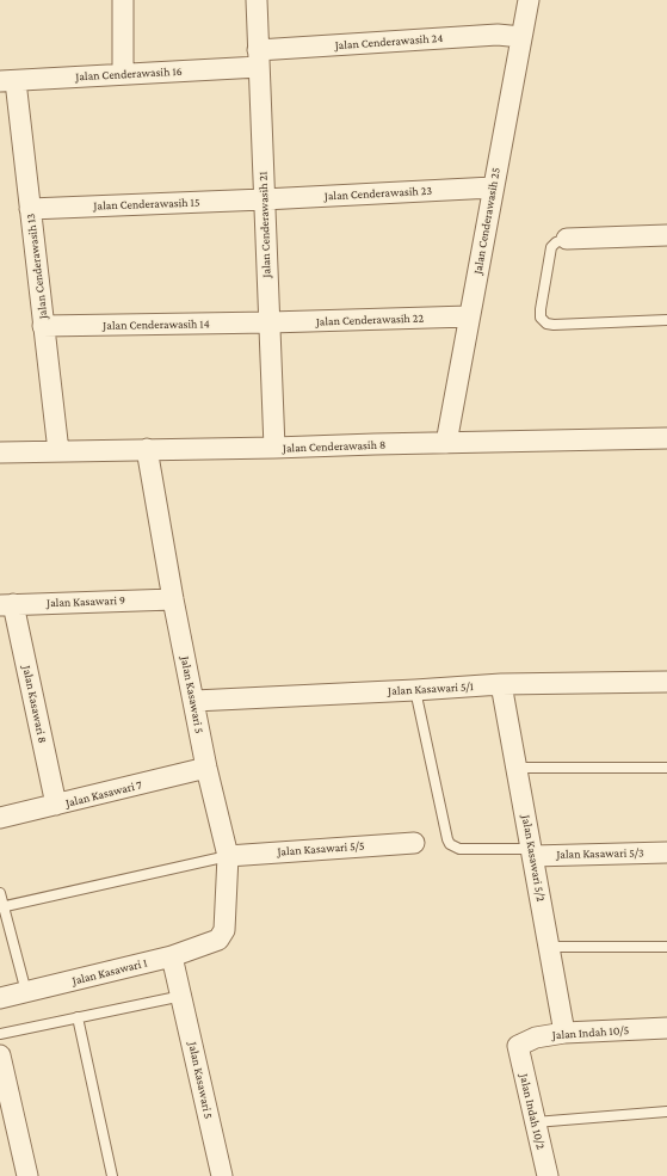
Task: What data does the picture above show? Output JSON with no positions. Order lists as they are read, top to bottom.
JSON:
{
  "streets": {
    "street": [
      "Jalan Cenderawasih 24",
      "Jalan Cenderawasih 16",
      "Jalan Cenderawasih 23",
      "Jalan Cenderawasih 15",
      "Jalan Cenderawasih 25",
      "Jalan Cenderawasih 21",
      "Jalan Cenderawasih 13",
      "Jalan Cenderawasih 22",
      "Jalan Cenderawasih 14",
      "Jalan Cenderawasih 8",
      "Jalan Kasawari 9",
      "Jalan Kasawari 5/1",
      "Jalan Kasawari 5",
      "Jalan Kasawari 8",
      "Jalan Kasawari 7",
      "Jalan Kasawari 5/5",
      "Jalan Kasawari 5/3",
      "Jalan Kasawari 5/2",
      "Jalan Kasawari 1",
      "Jalan Indah 10/5",
      "Jalan Indah 10/2"
    ]
  },
  "crossings": [
    ["Jalan Cenderawasih 24", "Jalan Cenderawasih 16"],
    ["Jalan Cenderawasih 24", "Jalan Cenderawasih 25"],
    ["Jalan Cenderawasih 24", "Jalan Cenderawasih 21"],
    ["Jalan Cenderawasih 16", "Jalan Cenderawasih 21"],
    ["Jalan Cenderawasih 16", "Jalan Cenderawasih 13"],
    ["Jalan Cenderawasih 23", "Jalan Cenderawasih 15"],
    ["Jalan Cenderawasih 23", "Jalan Cenderawasih 25"],
    ["Jalan Cenderawasih 23", "Jalan Cenderawasih 21"],
    ["Jalan Cenderawasih 15", "Jalan Cenderawasih 21"],
    ["Jalan Cenderawasih 15", "Jalan Cenderawasih 13"],
    ["Jalan Cenderawasih 25", "Jalan Cenderawasih 22"],
    ["Jalan Cenderawasih 25", "Jalan Cenderawasih 8"],
    ["Jalan Cenderawasih 21", "Jalan Cenderawasih 22"],
    ["Jalan Cenderawasih 21", "Jalan Cenderawasih 14"],
    ["Jalan Cenderawasih 21", "Jalan Cenderawasih 8"],
    ["Jalan Cenderawasih 13", "Jalan Cenderawasih 14"],
    ["Jalan Cenderawasih 13", "Jalan Cenderawasih 8"],
    ["Jalan Cenderawasih 22", "Jalan Cenderawasih 14"],
    ["Jalan Cenderawasih 8", "Jalan Kasawari 5"],
    ["Jalan Kasawari 9", "Jalan Kasawari 5"],
    ["Jalan Kasawari 9", "Jalan Kasawari 8"],
    ["Jalan Kasawari 5/1", "Jalan Kasawari 5"],
    ["Jalan Kasawari 5/1", "Jalan Kasawari 5/2"],
    ["Jalan Kasawari 5", "Jalan Kasawari 7"],
    ["Jalan Kasawari 5", "Jalan Kasawari 5/5"],
    ["Jalan Kasawari 5", "Jalan Kasawari 1"],
    ["Jalan Kasawari 8", "Jalan Kasawari 7"],
    ["Jalan Kasawari 5/3", "Jalan Kasawari 5/2"],
    ["Jalan Kasawari 5/2", "Jalan Indah 10/5"],
    ["Jalan Indah 10/5", "Jalan Indah 10/2"]
  ]
}
